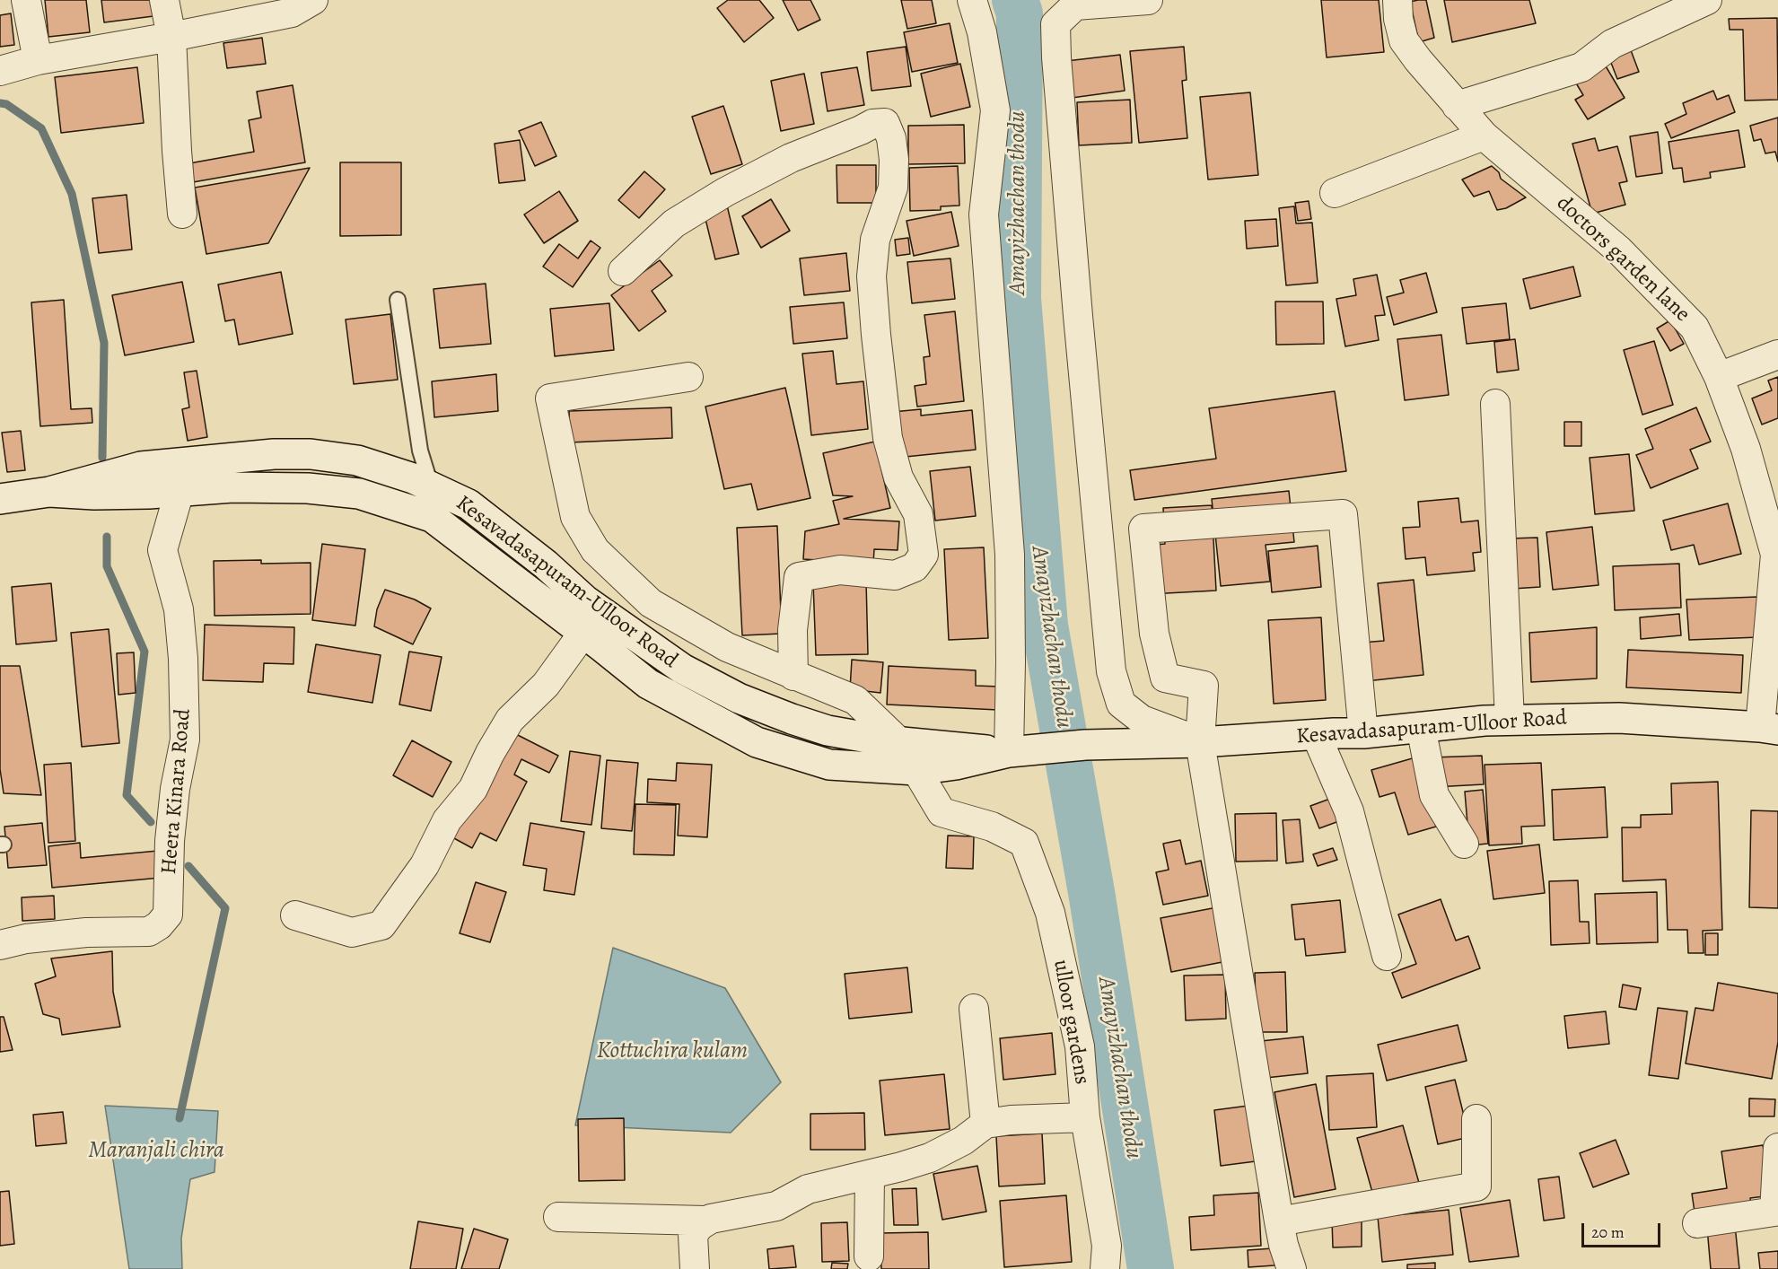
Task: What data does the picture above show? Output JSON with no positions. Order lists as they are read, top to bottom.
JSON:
{
  "streets": {
    "main road": ["Kesavadasapuram-Ulloor Road"],
    "street": ["doctors garden lane", "Heera Kinara Road", "ulloor gardens"]
  },
  "crossings": [
    ["doctors garden lane", "Kesavadasapuram-Ulloor Road"],
    ["Kesavadasapuram-Ulloor Road", "Heera Kinara Road"],
    ["Kesavadasapuram-Ulloor Road", "ulloor gardens"]
  ],
  "water": ["Amayizhachan thodu", "Kottuchira kulam", "Maranjali chira"],
  "scale_bar": "20 m"
}
